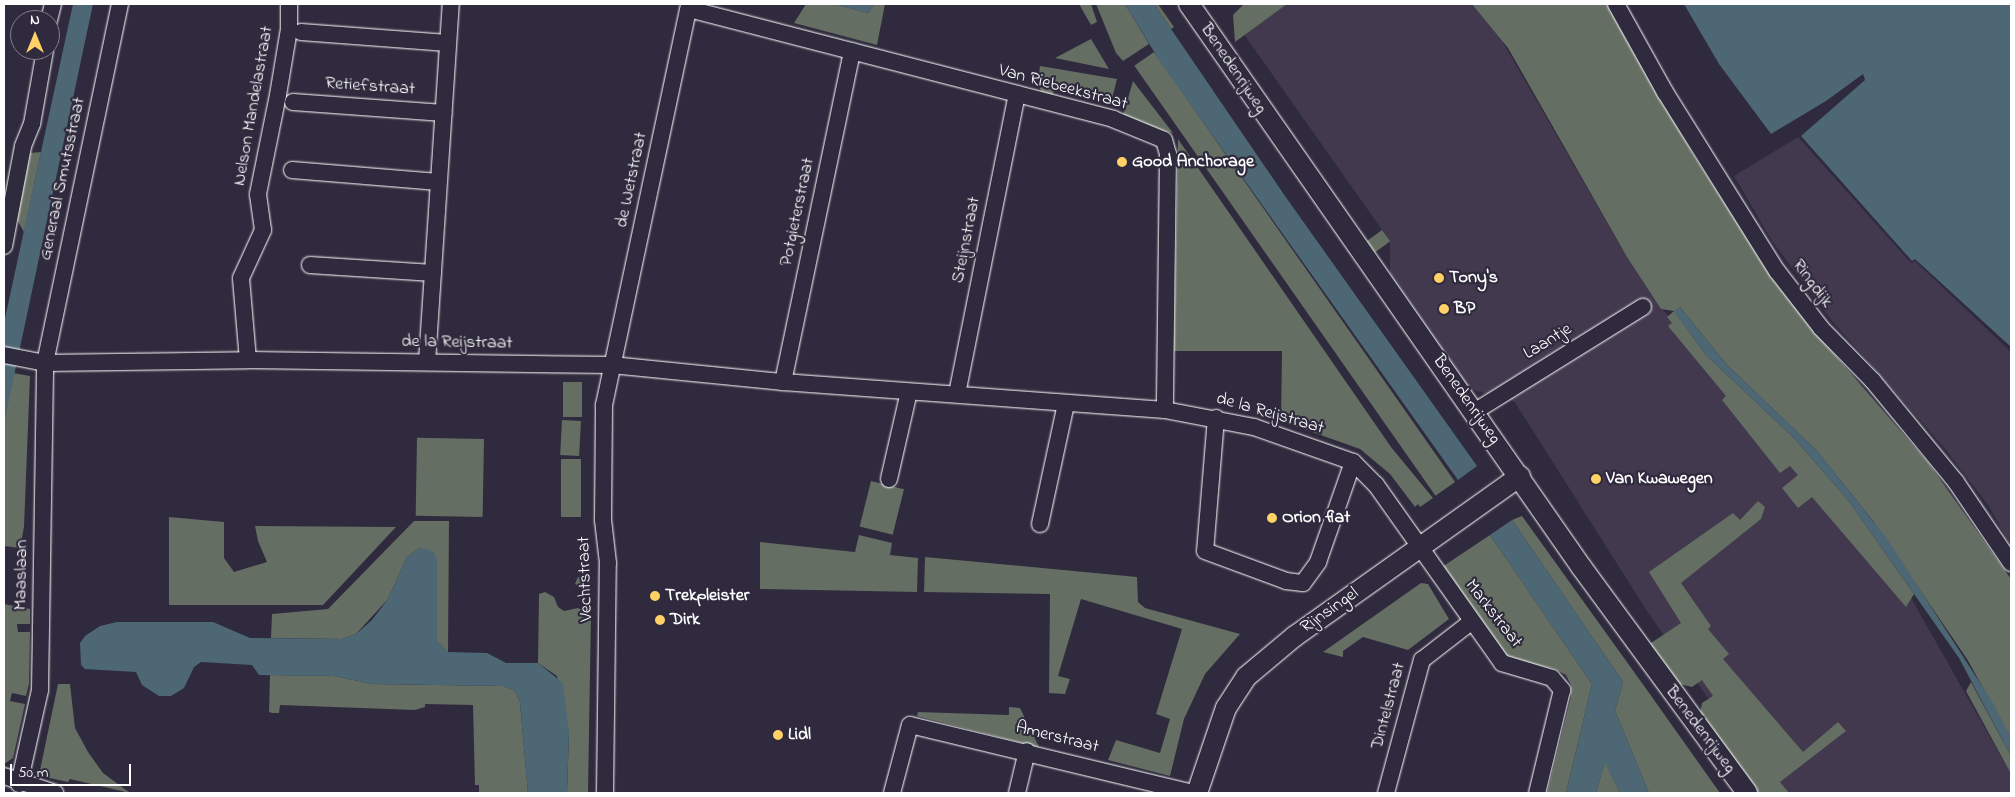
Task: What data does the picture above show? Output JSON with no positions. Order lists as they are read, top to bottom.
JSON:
{
  "streets": {
    "street": [
      "Benedenrijweg",
      "Retiefstraat",
      "Van Riebeekstraat",
      "Nelson Mandelastraat",
      "Generaal Smutsstraat",
      "de Wetstraat",
      "Potgieterstraat",
      "Steijnstraat",
      "Ringdijk",
      "Laantje",
      "de la Reijstraat",
      "Maaslaan",
      "Vechtstraat",
      "Rijnsingel",
      "Markstraat",
      "Dintelstraat",
      "Amerstraat"
    ]
  },
  "crossings": [
    ["Benedenrijweg", "Laantje"],
    ["Benedenrijweg", "Rijnsingel"],
    ["Van Riebeekstraat", "de Wetstraat"],
    ["Van Riebeekstraat", "Potgieterstraat"],
    ["Van Riebeekstraat", "Steijnstraat"],
    ["Van Riebeekstraat", "de la Reijstraat"],
    ["Nelson Mandelastraat", "de la Reijstraat"],
    ["Generaal Smutsstraat", "de la Reijstraat"],
    ["Generaal Smutsstraat", "Maaslaan"],
    ["de Wetstraat", "de la Reijstraat"],
    ["de Wetstraat", "Vechtstraat"],
    ["Potgieterstraat", "de la Reijstraat"],
    ["Steijnstraat", "de la Reijstraat"],
    ["de la Reijstraat", "Maaslaan"],
    ["de la Reijstraat", "Vechtstraat"],
    ["de la Reijstraat", "Rijnsingel"],
    ["de la Reijstraat", "Markstraat"],
    ["Rijnsingel", "Markstraat"],
    ["Markstraat", "Dintelstraat"]
  ],
  "places": [
    "Good Anchorage",
    "Tony's",
    "BP",
    "Van Kwawegen",
    "Orion flat",
    "Trekpleister",
    "Dirk",
    "Lidl"
  ],
  "scale_bar": "50 m",
  "north": "top"
}
